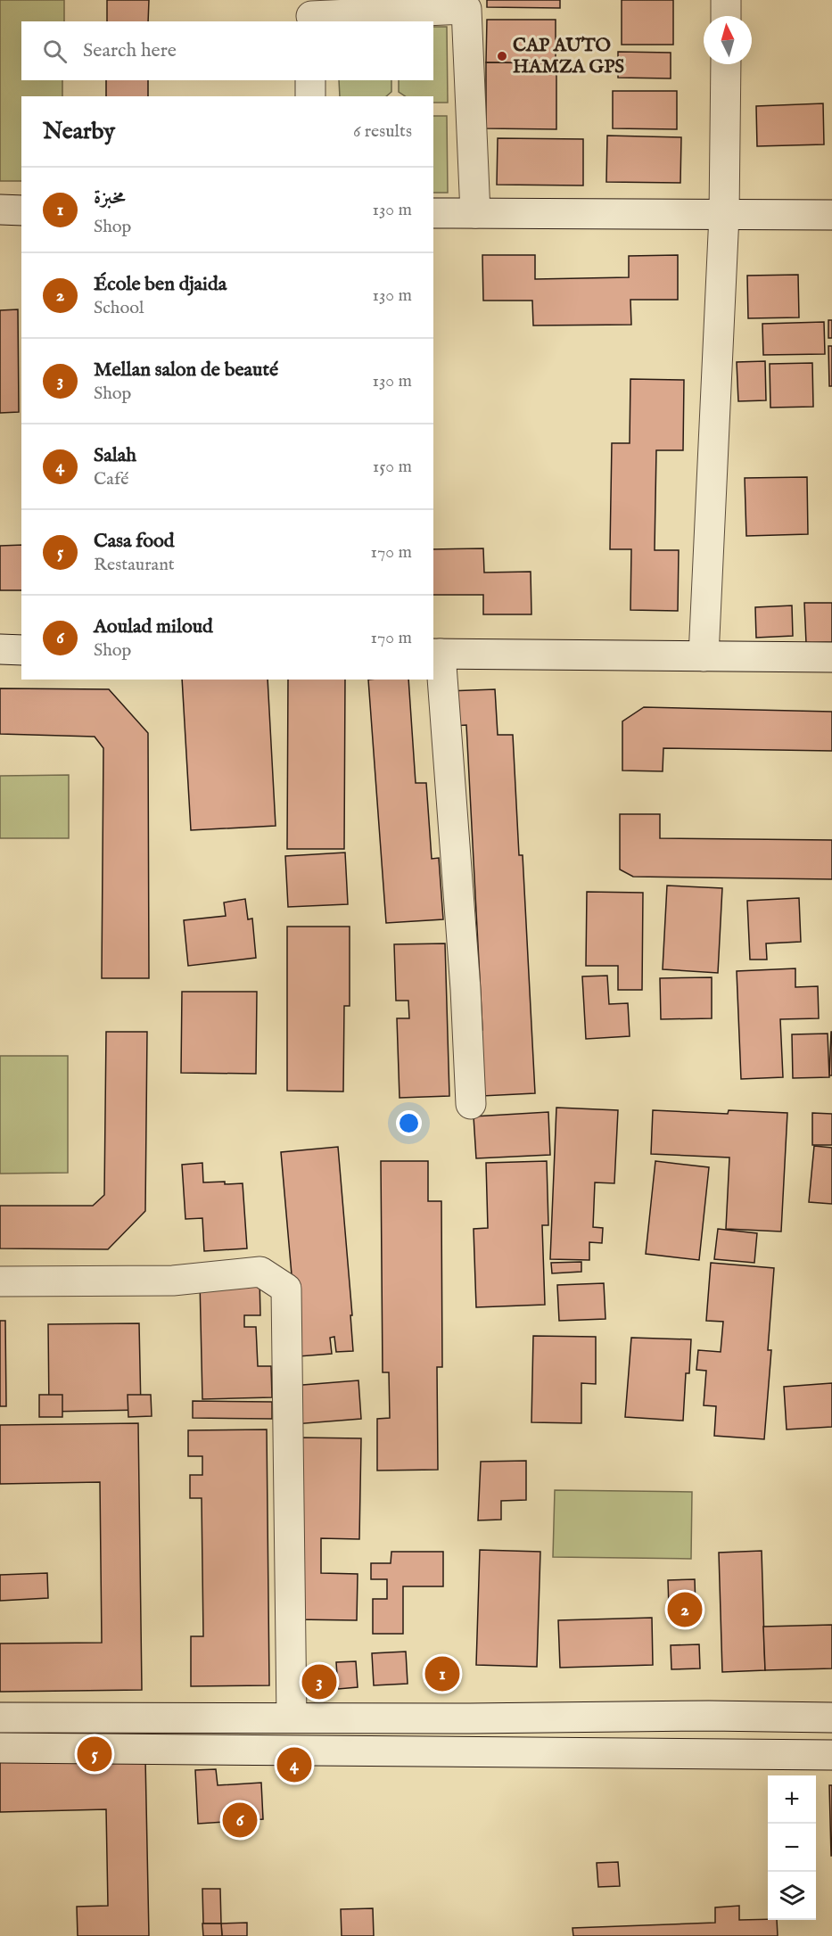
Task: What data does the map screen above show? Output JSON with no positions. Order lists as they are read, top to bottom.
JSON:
{
  "places": ["CAP AUTO HAMZA GPS"],
  "north": "top",
  "page": {
    "search": "Search here",
    "heading": ["Nearby", "6 results"],
    "list": [
      {
        "mark": "1",
        "name": "مخبزة",
        "note": "Shop",
        "value": "130 m"
      },
      {
        "mark": "2",
        "name": "École ben djaida",
        "note": "School",
        "value": "130 m"
      },
      {
        "mark": "3",
        "name": "Mellan salon de beauté",
        "note": "Shop",
        "value": "130 m"
      },
      {
        "mark": "4",
        "name": "Salah",
        "note": "Café",
        "value": "150 m"
      },
      {
        "mark": "5",
        "name": "Casa food",
        "note": "Restaurant",
        "value": "170 m"
      },
      {
        "mark": "6",
        "name": "Aoulad miloud",
        "note": "Shop",
        "value": "170 m"
      }
    ],
    "pins": [
      "2",
      "1",
      "3",
      "5",
      "4",
      "6"
    ],
    "map_buttons": ["+", "−"]
  }
}
